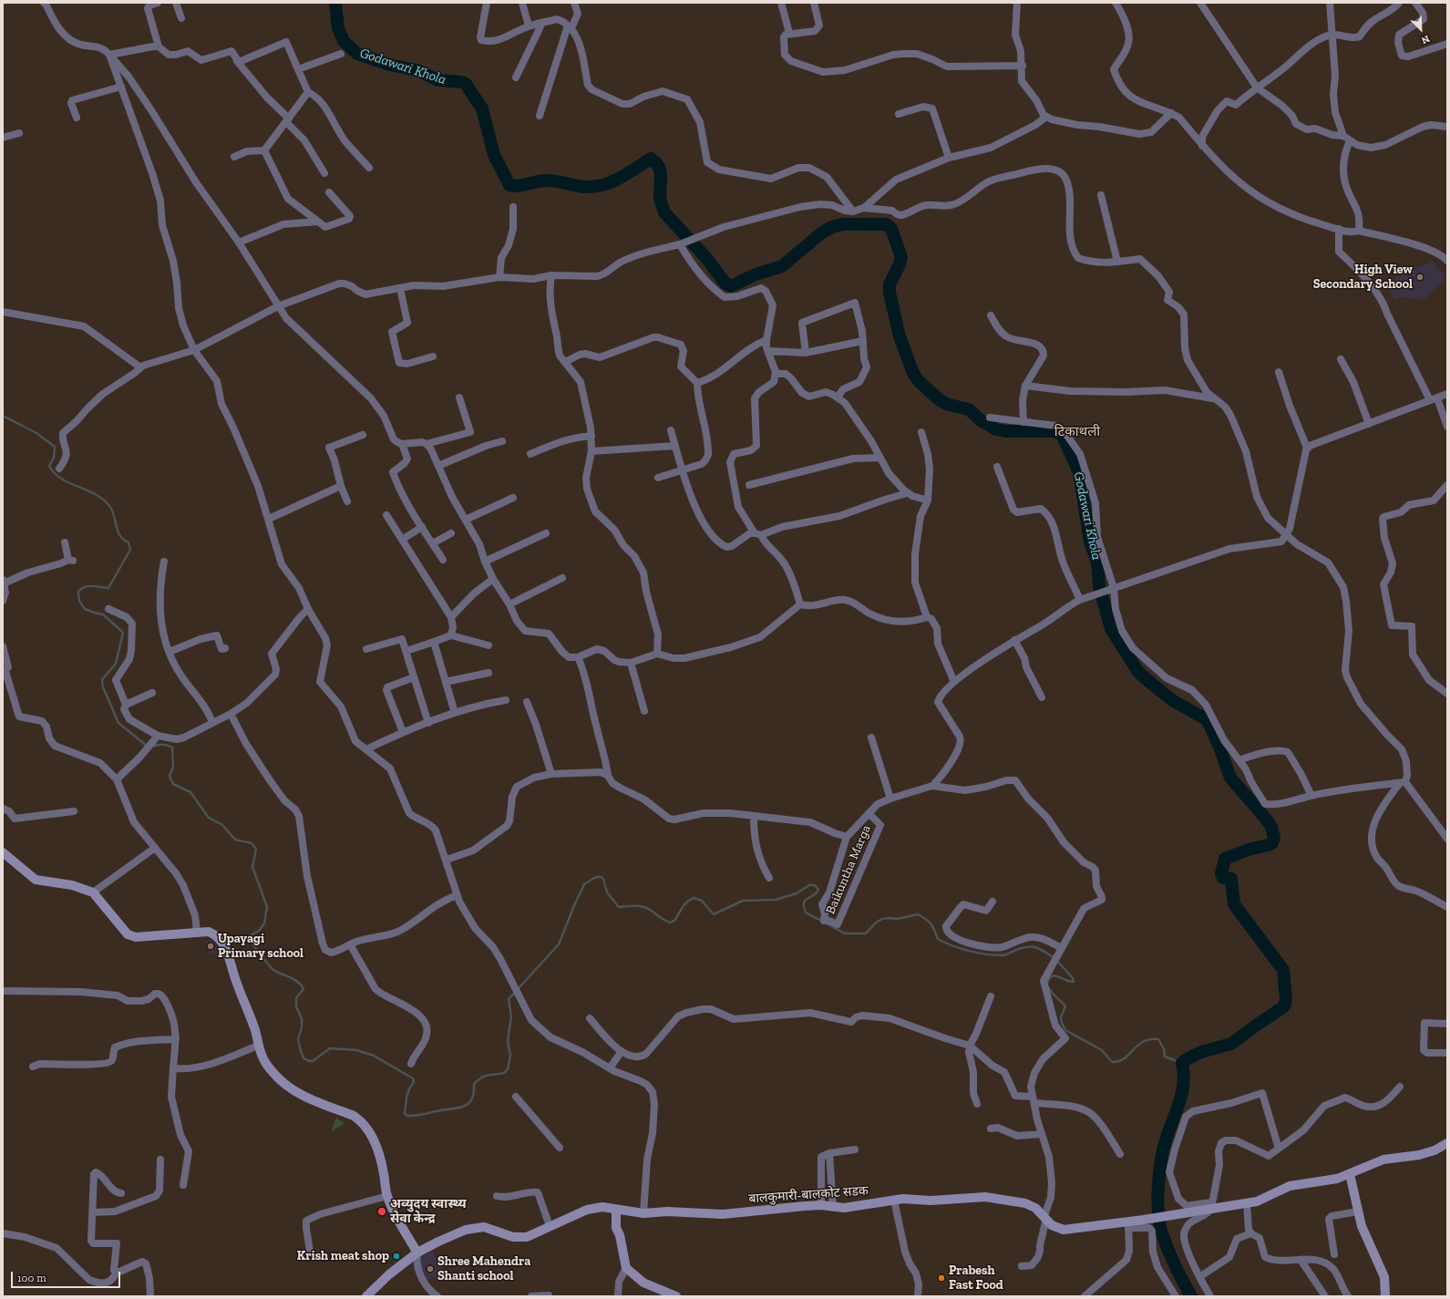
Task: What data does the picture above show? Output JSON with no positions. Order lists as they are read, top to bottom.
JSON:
{
  "streets": {
    "main road": ["बालकुमारी-बालकोट सडक"],
    "street": ["Baikuntha Marga"]
  },
  "districts": ["टिकाथली"],
  "water": ["Godawari Khola"],
  "places": [
    "High View Secondary School",
    "Upayagi Primary school",
    "अव्युदय स्वास्थ्य सेवा केन्द्र",
    "Krish meat shop",
    "Shree Mahendra Shanti school",
    "Prabesh Fast Food"
  ],
  "scale_bar": "100 m",
  "north": "bottom right"
}
